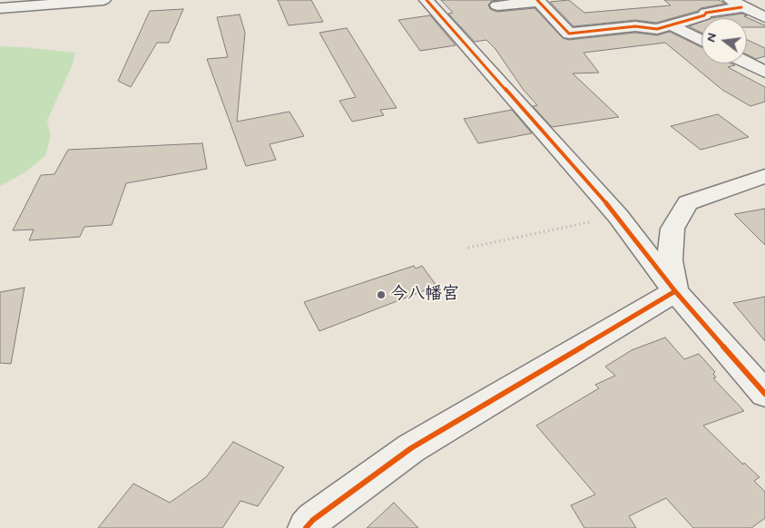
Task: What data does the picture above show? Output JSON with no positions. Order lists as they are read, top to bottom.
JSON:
{
  "places": ["今八幡宮"],
  "north": "left"
}
